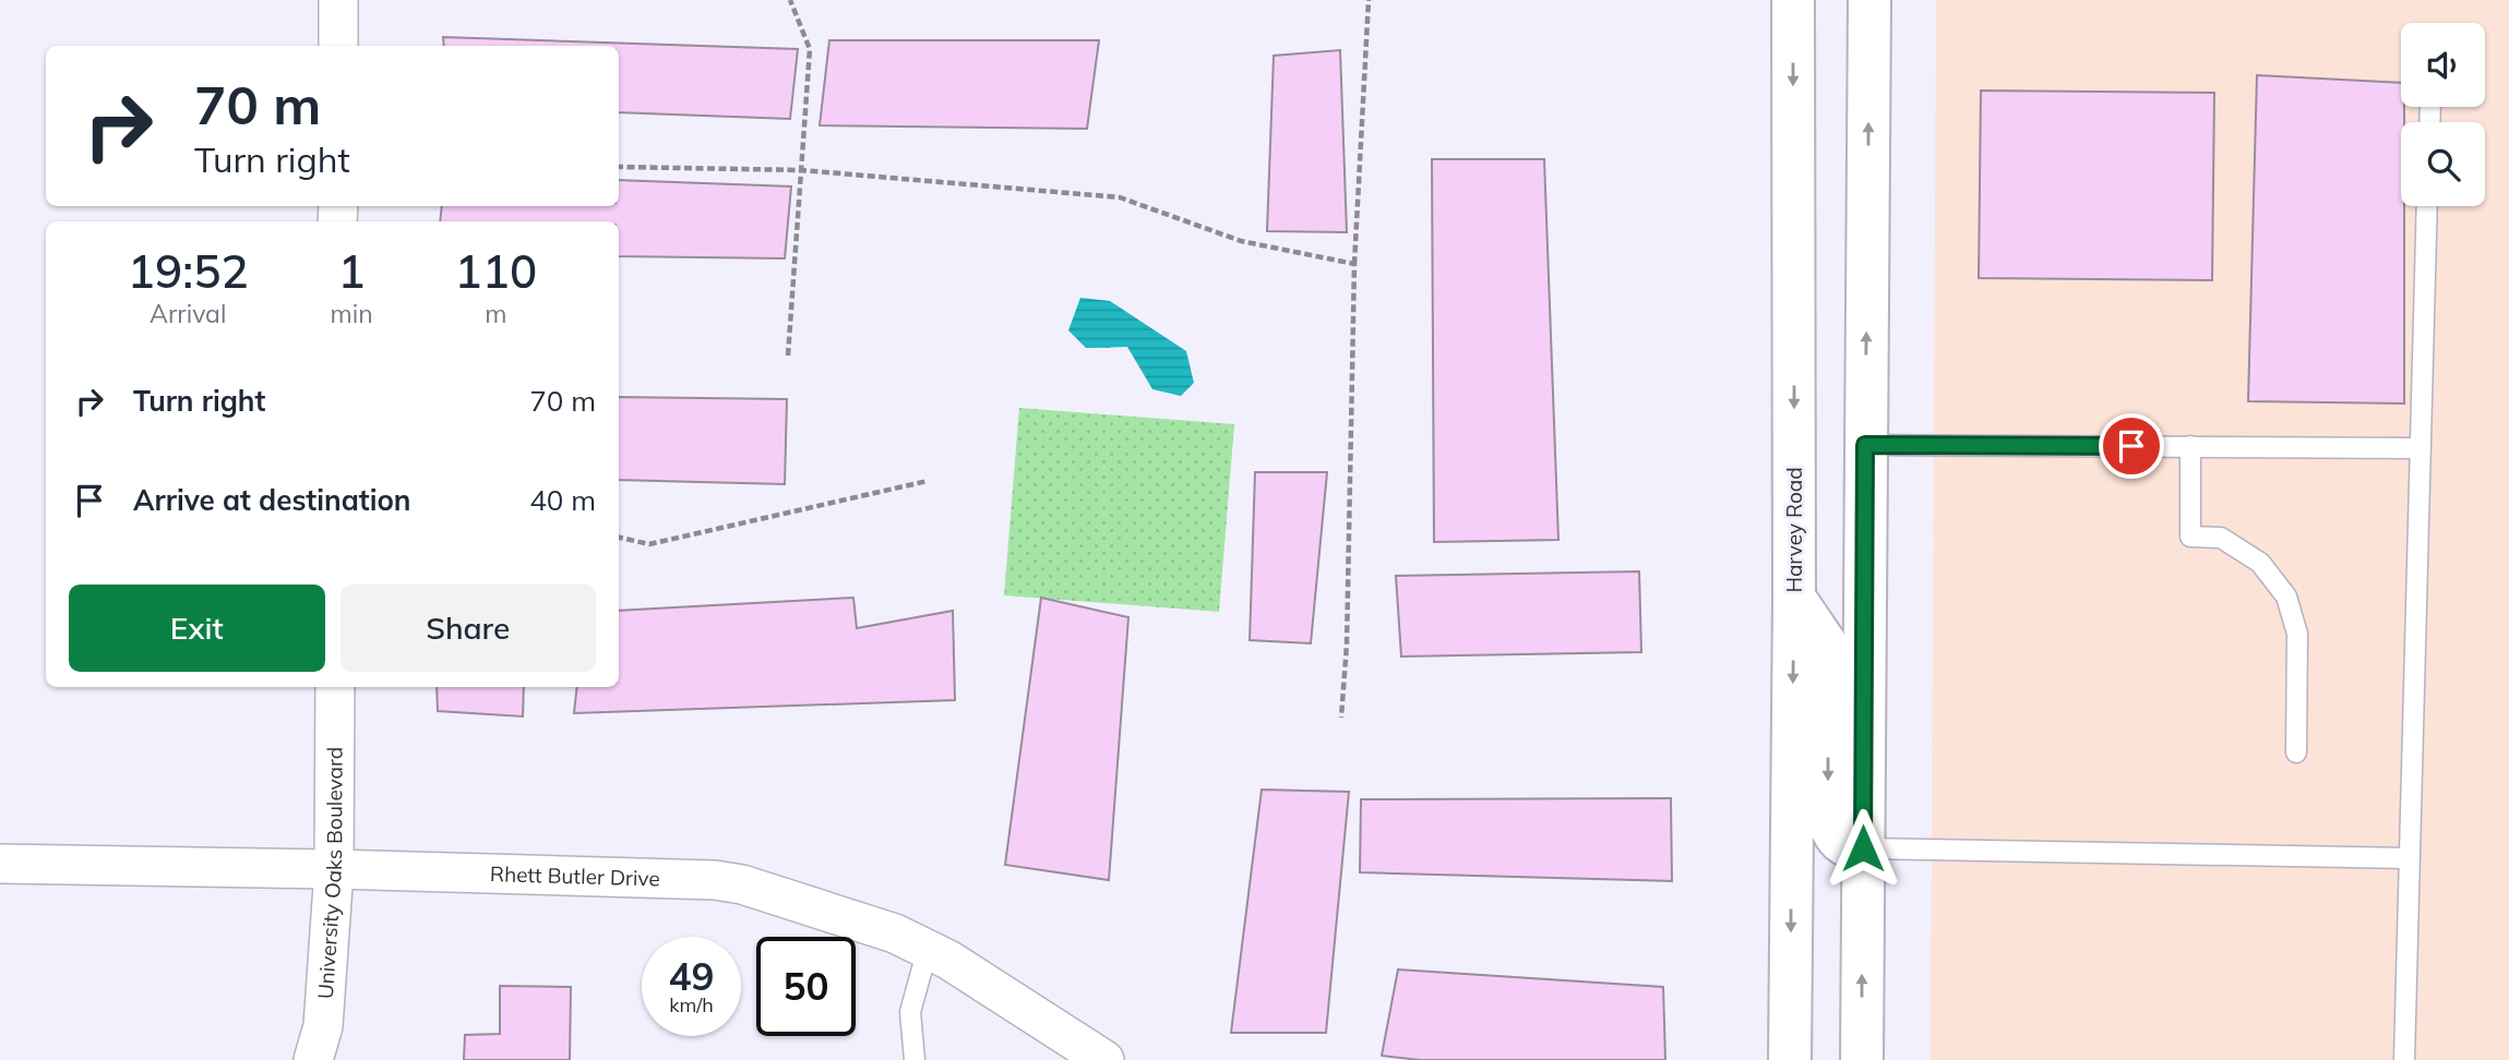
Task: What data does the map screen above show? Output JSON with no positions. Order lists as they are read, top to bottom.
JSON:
{
  "streets": {
    "main road": ["Harvey Road"],
    "street": ["University Oaks Boulevard", "Rhett Butler Drive"]
  },
  "crossings": [
    ["University Oaks Boulevard", "Rhett Butler Drive"]
  ],
  "page": {
    "turn": ["70 m", "Turn right"],
    "eta": [
      "19:52",
      "Arrival",
      "1",
      "min",
      "110",
      "m"
    ],
    "list": [
      {
        "name": "Turn right",
        "value": "70 m"
      },
      {
        "name": "Arrive at destination",
        "value": "40 m"
      }
    ],
    "buttons": ["Exit", "Share"],
    "speed": "49 km/h",
    "limit": "50"
  }
}
